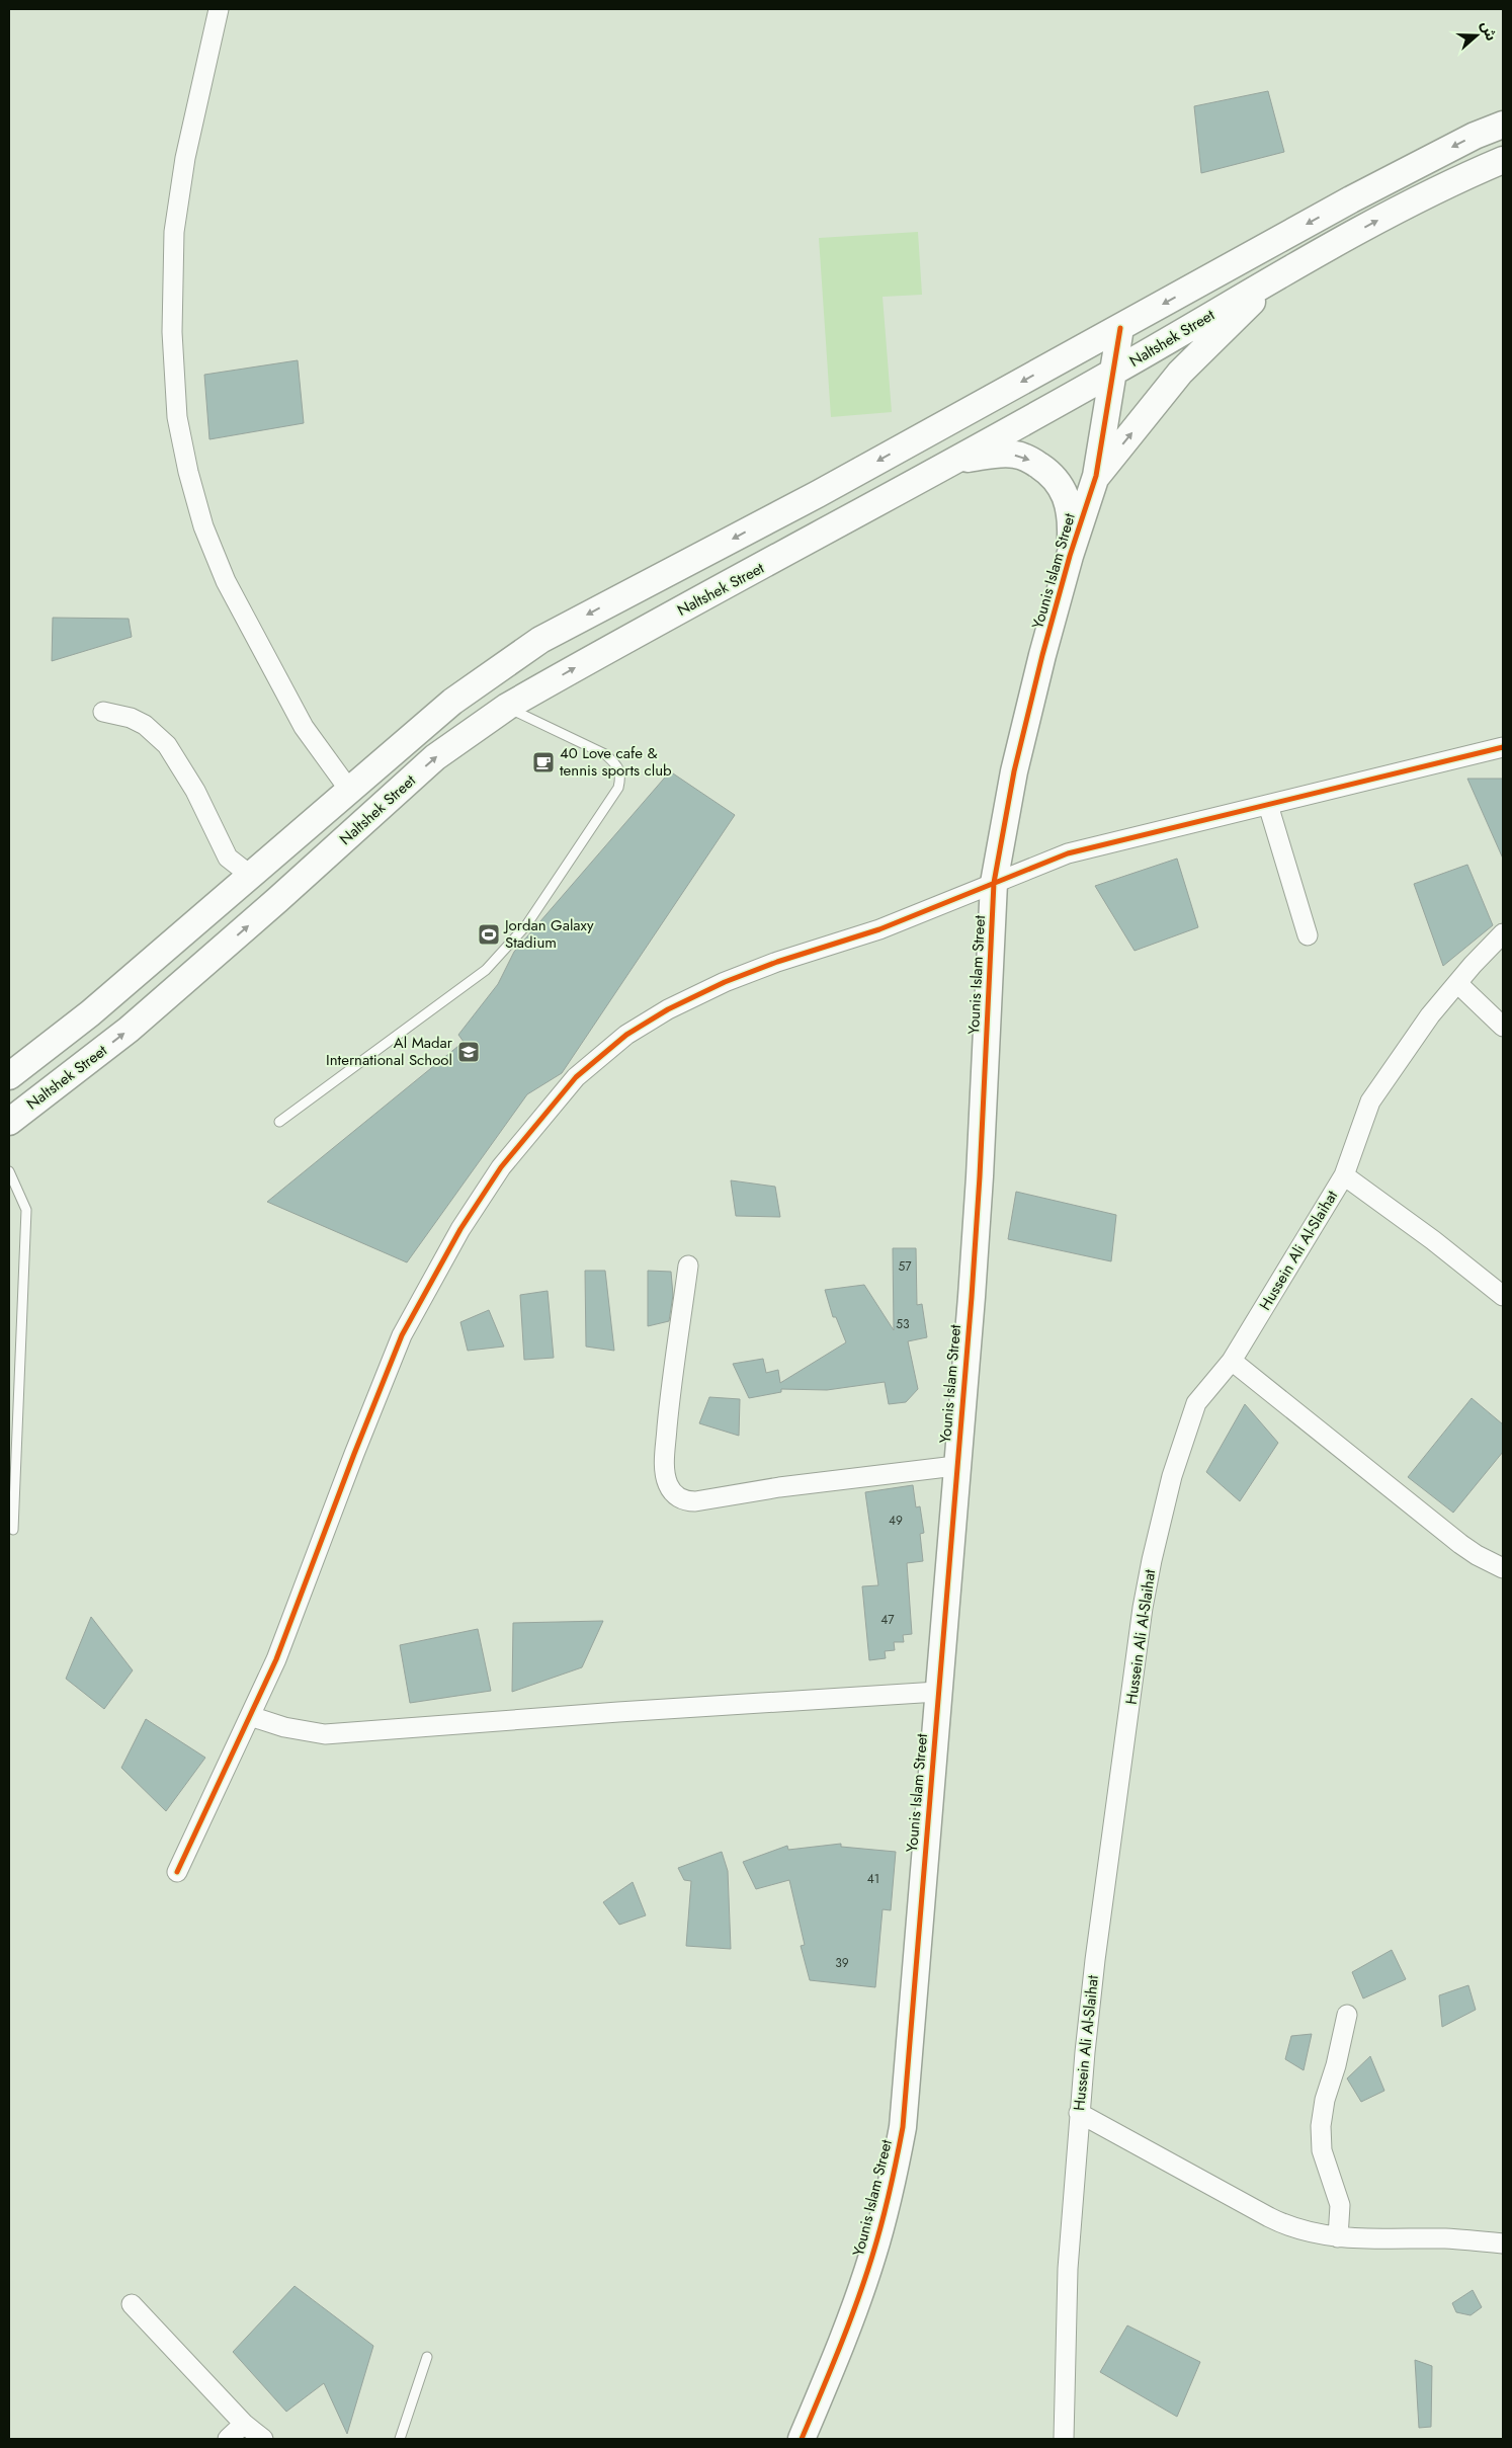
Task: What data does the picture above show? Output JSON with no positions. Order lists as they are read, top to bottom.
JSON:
{
  "streets": {
    "main road": ["Naltshek Street", "Younis Islam Street"],
    "street": ["Hussein Ali Al-Slaihat"]
  },
  "crossings": [
    ["Naltshek Street", "Younis Islam Street"]
  ],
  "places": {
    "cafe": ["40 Love cafe & tennis sports club"],
    "sports": ["Jordan Galaxy Stadium"],
    "school or university": ["Al Madar International School"]
  },
  "house_numbers": [
    "57",
    "53",
    "49",
    "47",
    "41",
    "39"
  ],
  "north": "right"
}
